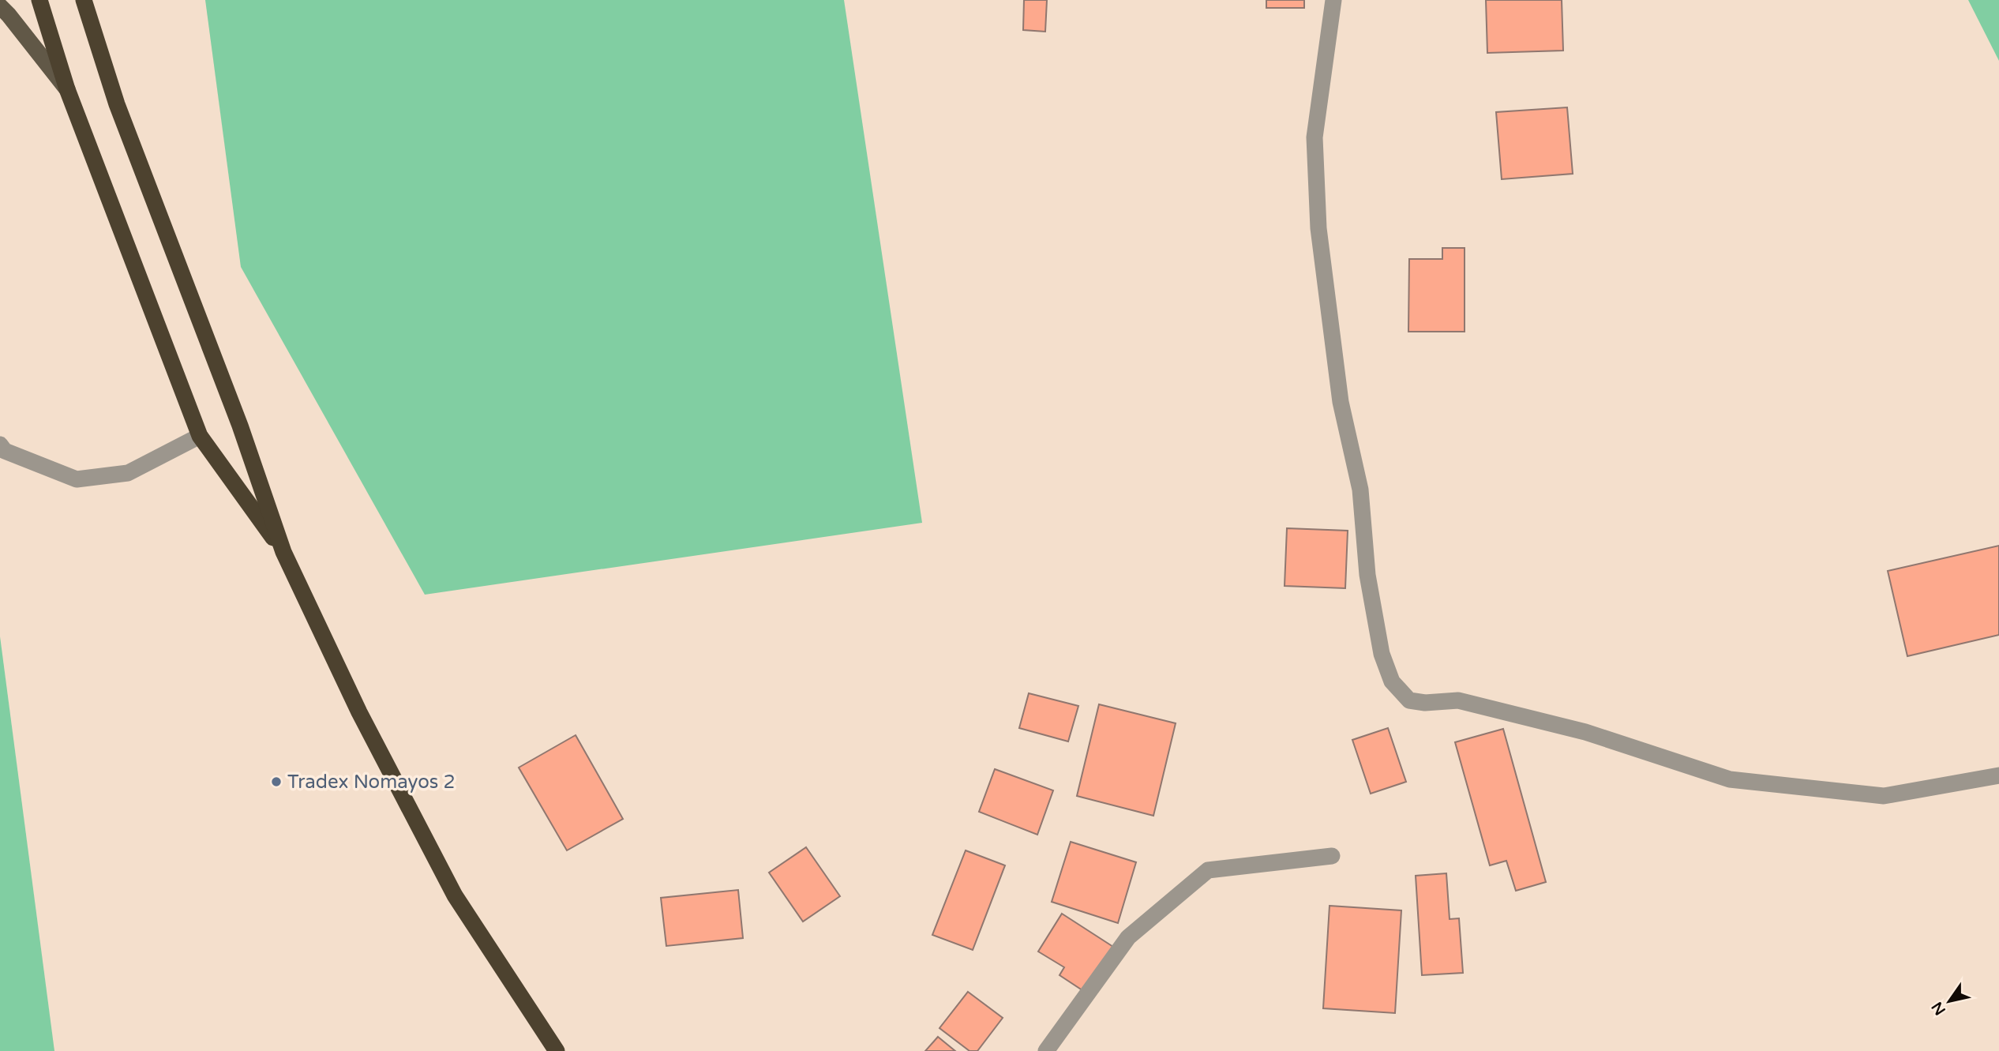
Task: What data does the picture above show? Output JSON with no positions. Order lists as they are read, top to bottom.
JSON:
{
  "places": ["Tradex Nomayos 2"],
  "north": "bottom left"
}
